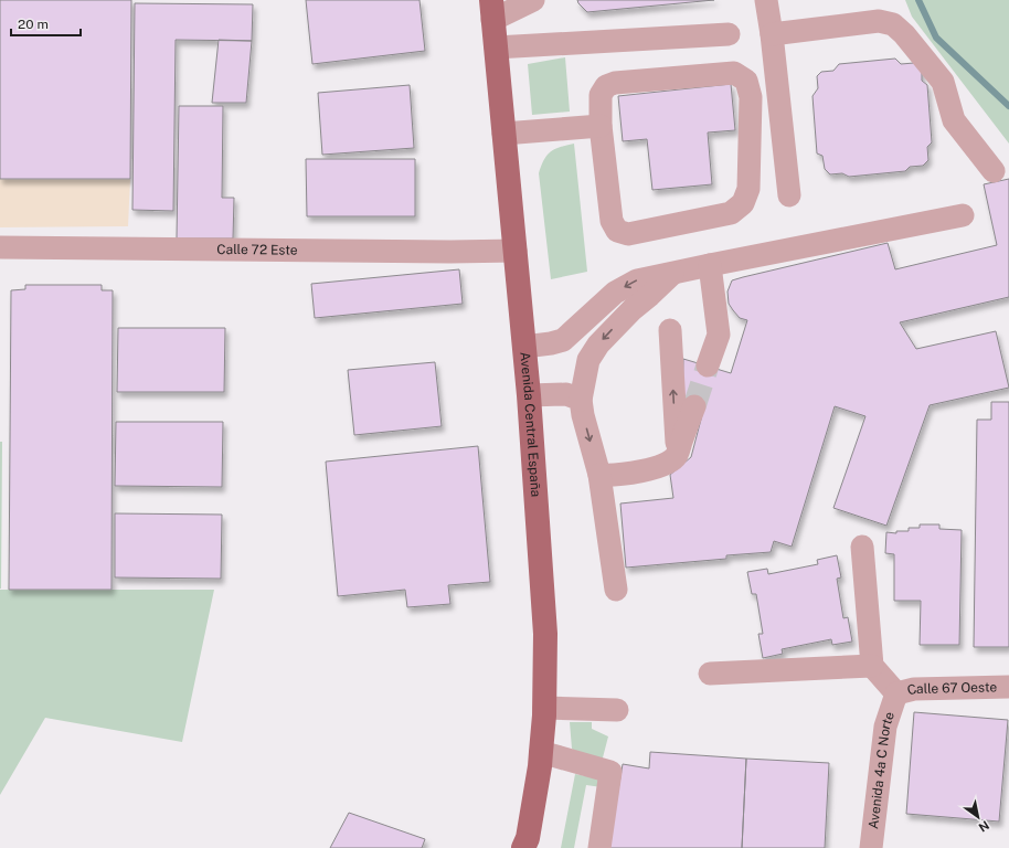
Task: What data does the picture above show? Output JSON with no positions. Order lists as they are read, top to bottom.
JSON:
{
  "streets": {
    "main road": ["Avenida Central España"],
    "street": ["Calle 72 Este", "Calle 67 Oeste", "Avenida 4a C Norte"]
  },
  "crossings": [
    ["Calle 72 Este", "Avenida Central España"],
    ["Calle 67 Oeste", "Avenida 4a C Norte"]
  ],
  "scale_bar": "20 m",
  "north": "bottom right"
}
